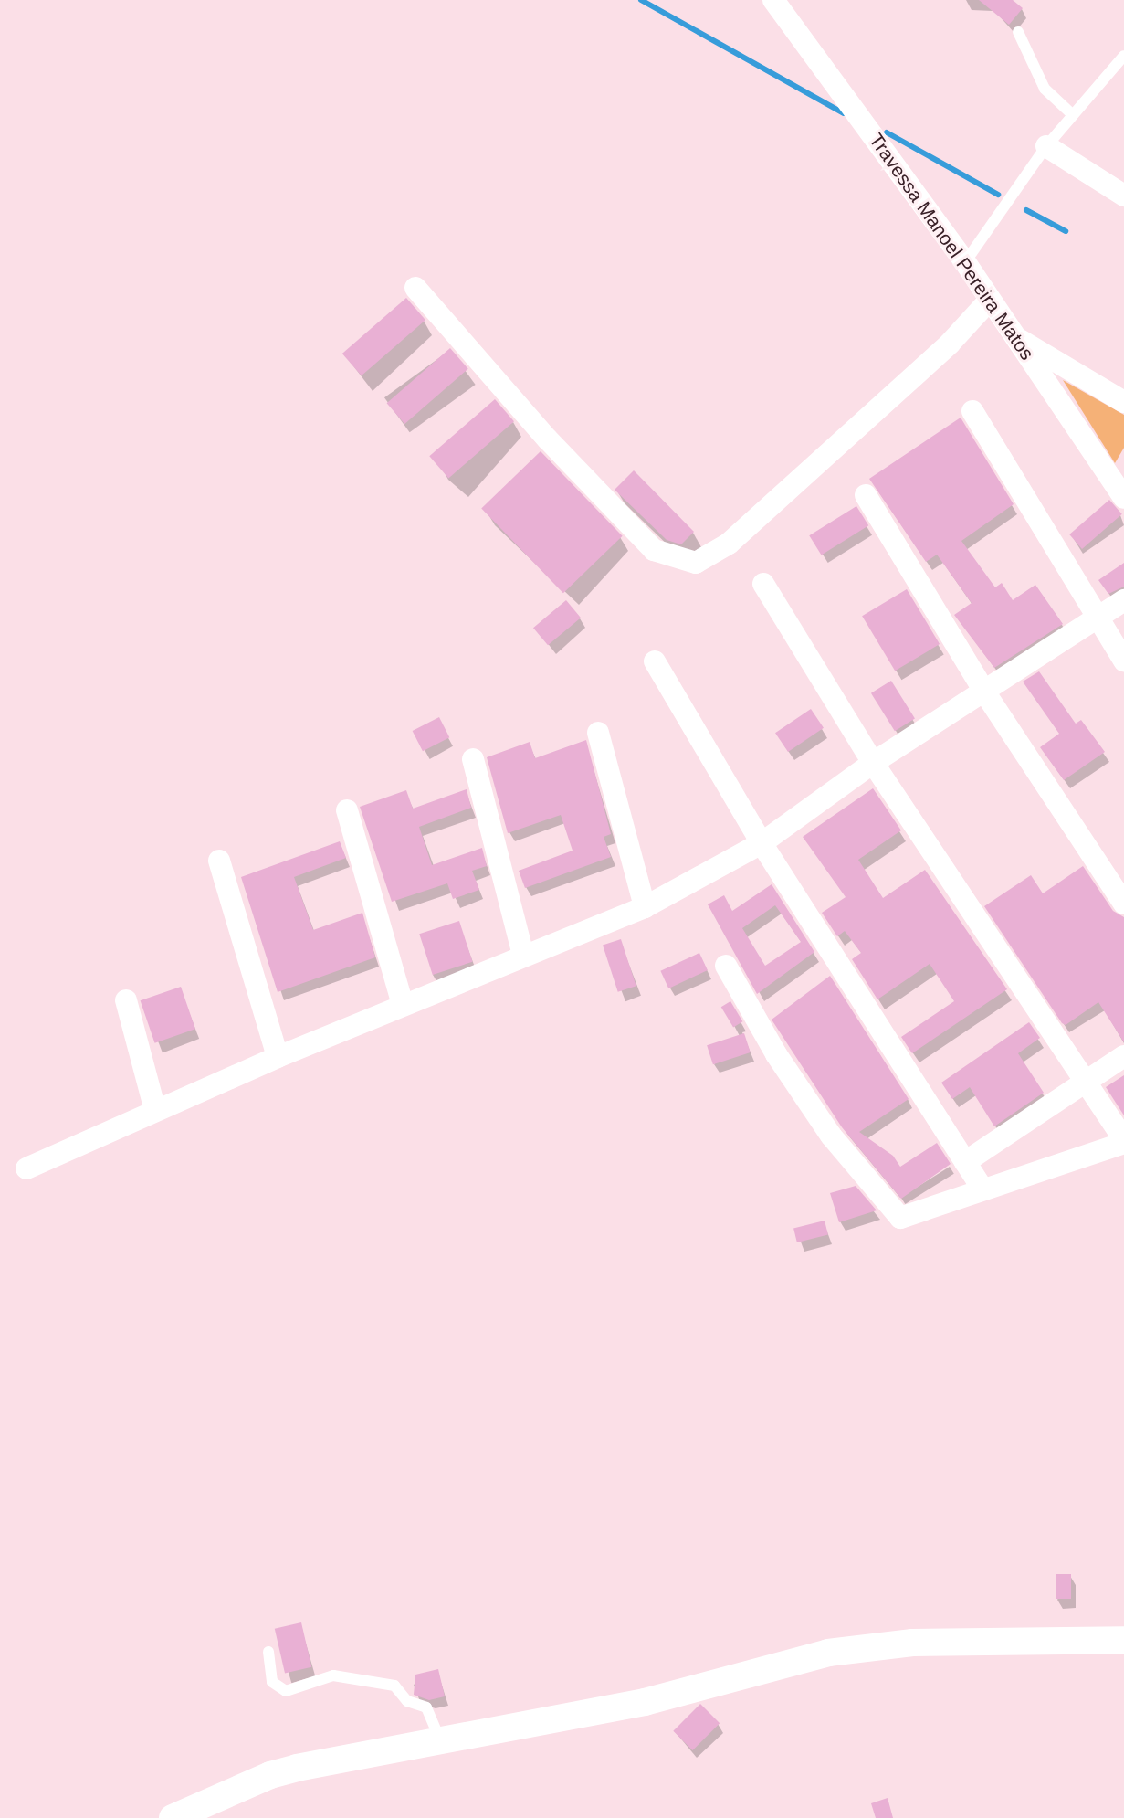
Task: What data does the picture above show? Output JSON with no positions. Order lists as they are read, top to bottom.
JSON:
{
  "streets": {
    "street": ["Travessa Manoel Pereira Matos"]
  }
}
